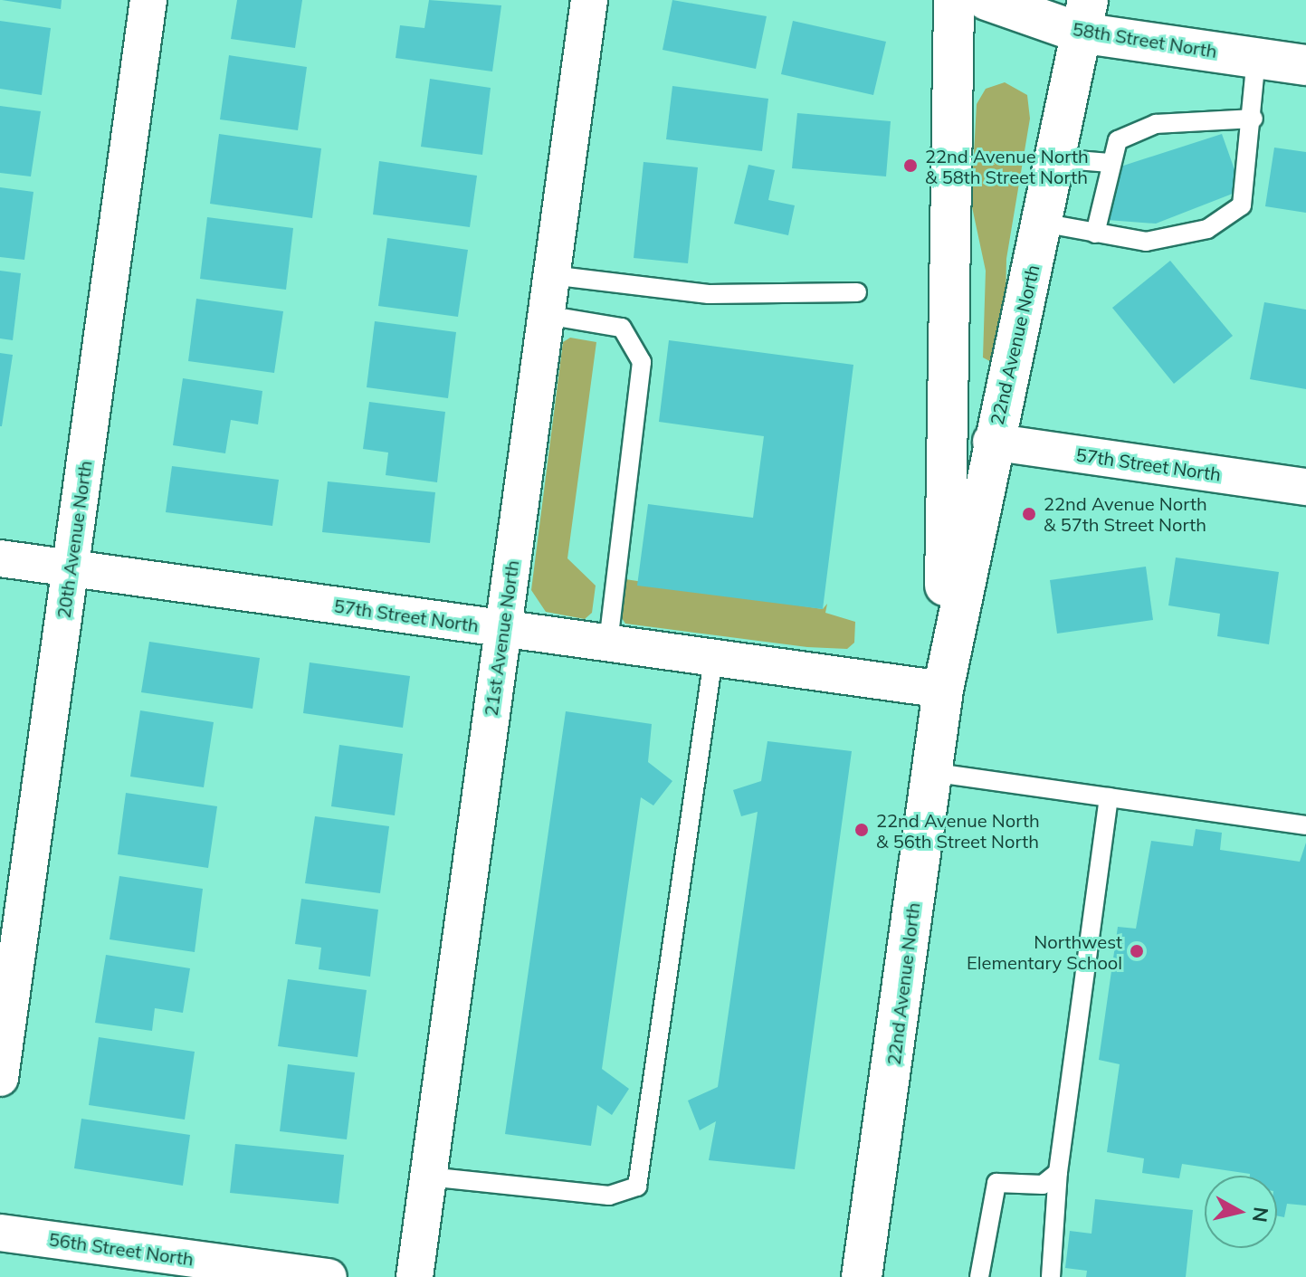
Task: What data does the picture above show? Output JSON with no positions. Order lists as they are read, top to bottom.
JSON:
{
  "streets": {
    "main road": ["58th Street North", "22nd Avenue North"],
    "street": [
      "57th Street North",
      "20th Avenue North",
      "21st Avenue North",
      "56th Street North"
    ]
  },
  "crossings": [
    ["58th Street North", "22nd Avenue North"],
    ["22nd Avenue North", "57th Street North"],
    ["57th Street North", "20th Avenue North"],
    ["57th Street North", "21st Avenue North"]
  ],
  "places": [
    "22nd Avenue North & 58th Street North",
    "22nd Avenue North & 57th Street North",
    "22nd Avenue North & 56th Street North",
    "Northwest Elementary School"
  ],
  "north": "right"
}
